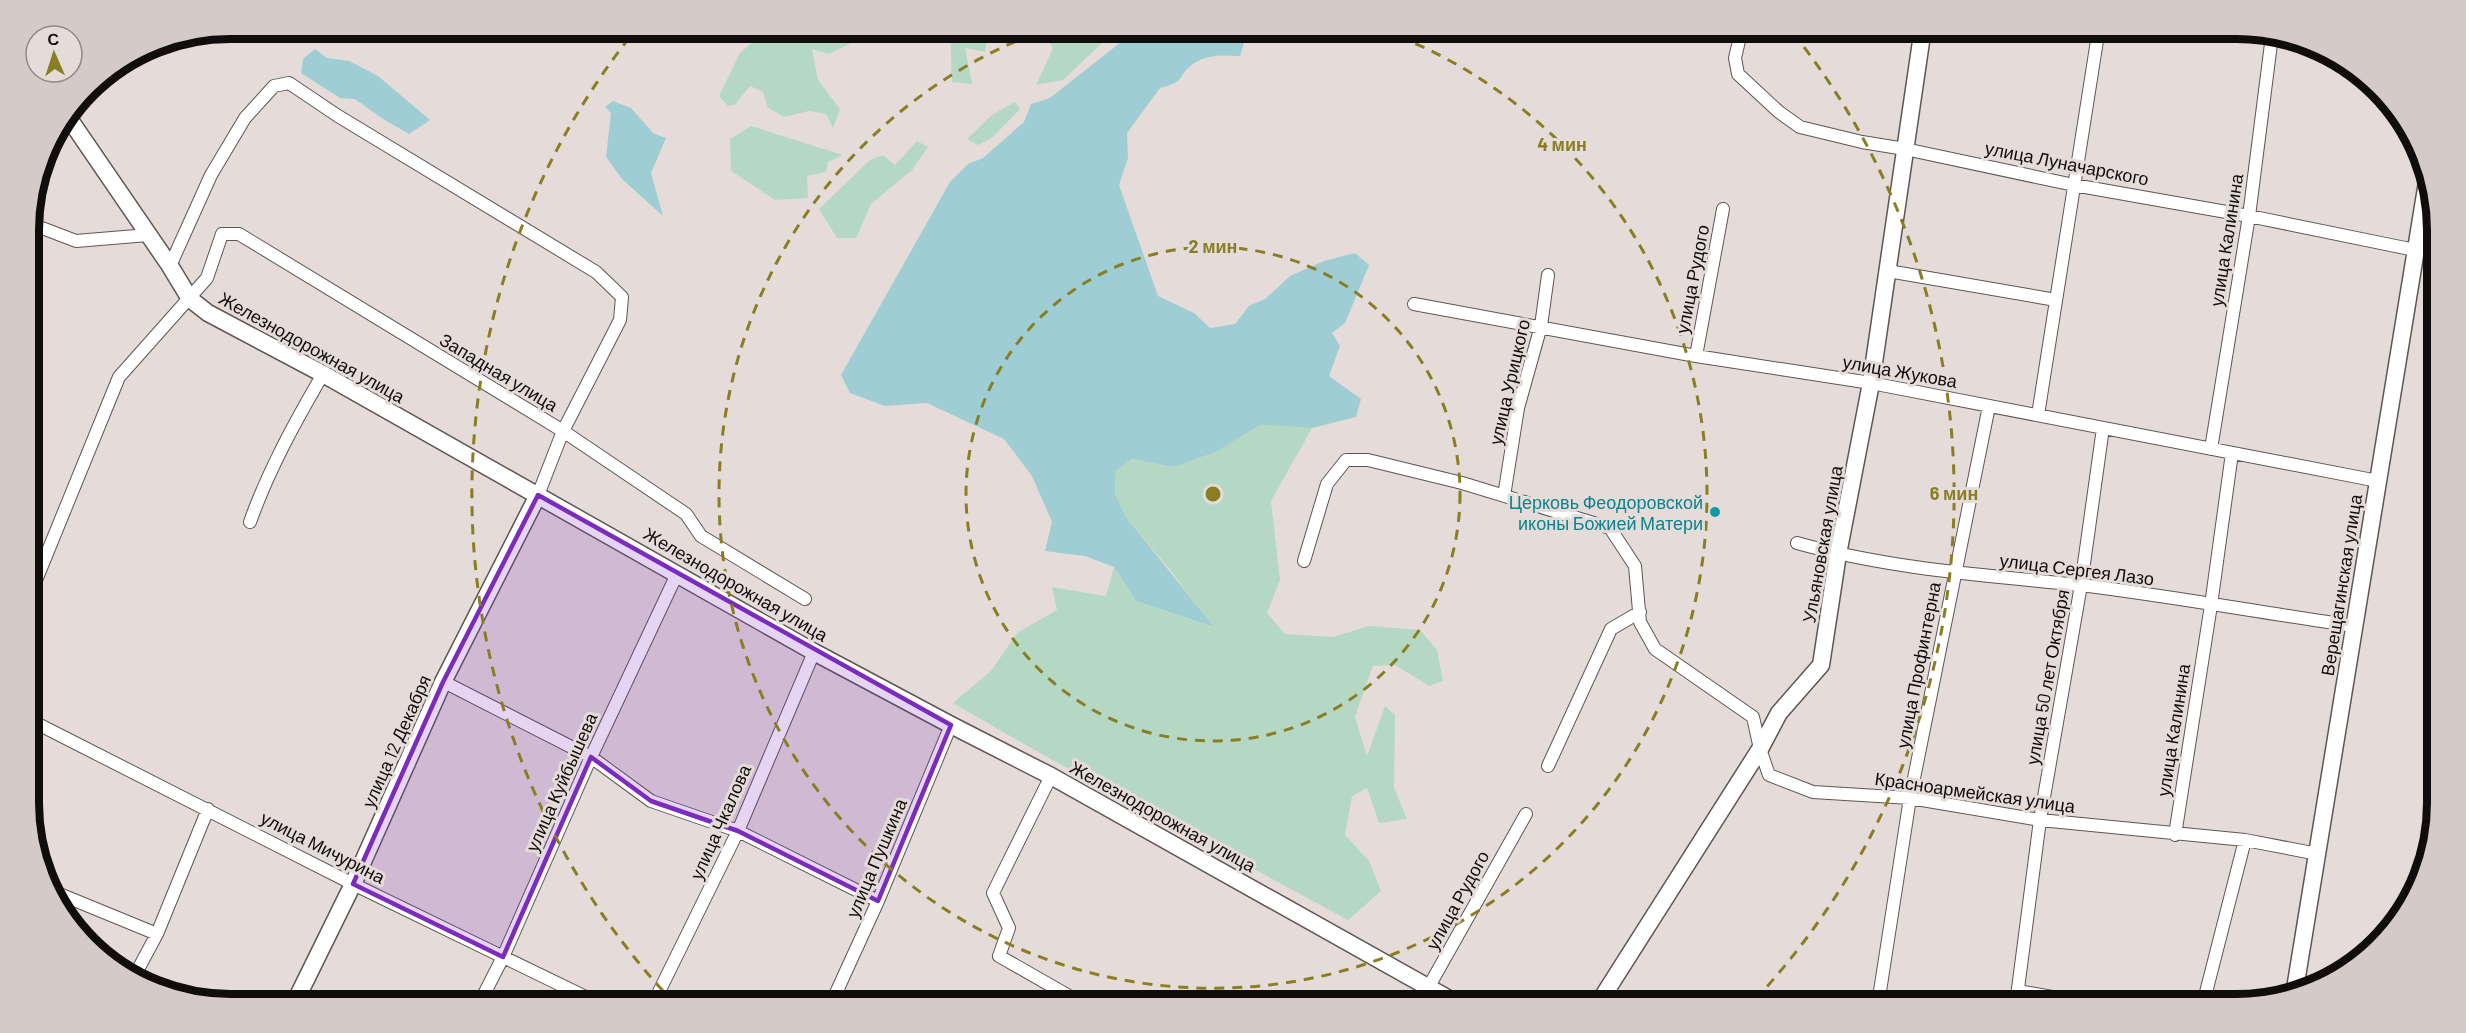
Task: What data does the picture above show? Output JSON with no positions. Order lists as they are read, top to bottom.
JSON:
{
  "streets": {
    "street": [
      "улица Луначарского",
      "улица Калинина",
      "улица Рудого",
      "Железнодорожная улица",
      "улица Жукова",
      "Западная улица",
      "улица Урицкого",
      "Ульяновская улица",
      "улица Сергея Лазо",
      "Верещагинская улица",
      "улица Профинтерна",
      "улица 50 лет Октября",
      "улица 12 Декабря",
      "улица Куйбышева",
      "Красноармейская улица",
      "улица Чкалова",
      "улица Мичурина",
      "улица Пушкина"
    ]
  },
  "crossings": [
    ["улица Луначарского", "улица Калинина"],
    ["улица Луначарского", "Ульяновская улица"],
    ["улица Луначарского", "Верещагинская улица"],
    ["улица Калинина", "улица Жукова"],
    ["улица Калинина", "улица Сергея Лазо"],
    ["улица Калинина", "Красноармейская улица"],
    ["улица Рудого", "Железнодорожная улица"],
    ["улица Рудого", "улица Жукова"],
    ["Железнодорожная улица", "Западная улица"],
    ["Железнодорожная улица", "улица 12 Декабря"],
    ["Железнодорожная улица", "улица Куйбышева"],
    ["Железнодорожная улица", "улица Чкалова"],
    ["Железнодорожная улица", "улица Пушкина"],
    ["улица Жукова", "улица Урицкого"],
    ["улица Жукова", "Ульяновская улица"],
    ["улица Жукова", "Верещагинская улица"],
    ["улица Жукова", "улица Профинтерна"],
    ["улица Жукова", "улица 50 лет Октября"],
    ["Ульяновская улица", "улица Сергея Лазо"],
    ["Ульяновская улица", "Красноармейская улица"],
    ["улица Сергея Лазо", "Верещагинская улица"],
    ["улица Сергея Лазо", "улица Профинтерна"],
    ["улица Сергея Лазо", "улица 50 лет Октября"],
    ["Верещагинская улица", "Красноармейская улица"],
    ["улица Профинтерна", "Красноармейская улица"],
    ["улица 50 лет Октября", "Красноармейская улица"],
    ["улица 12 Декабря", "улица Мичурина"],
    ["улица Куйбышева", "улица Мичурина"]
  ],
  "places": ["Церковь Феодоровской иконы Божией Матери"],
  "north": "top",
  "rings": ["4 мин", "2 мин", "6 мин"]
}
